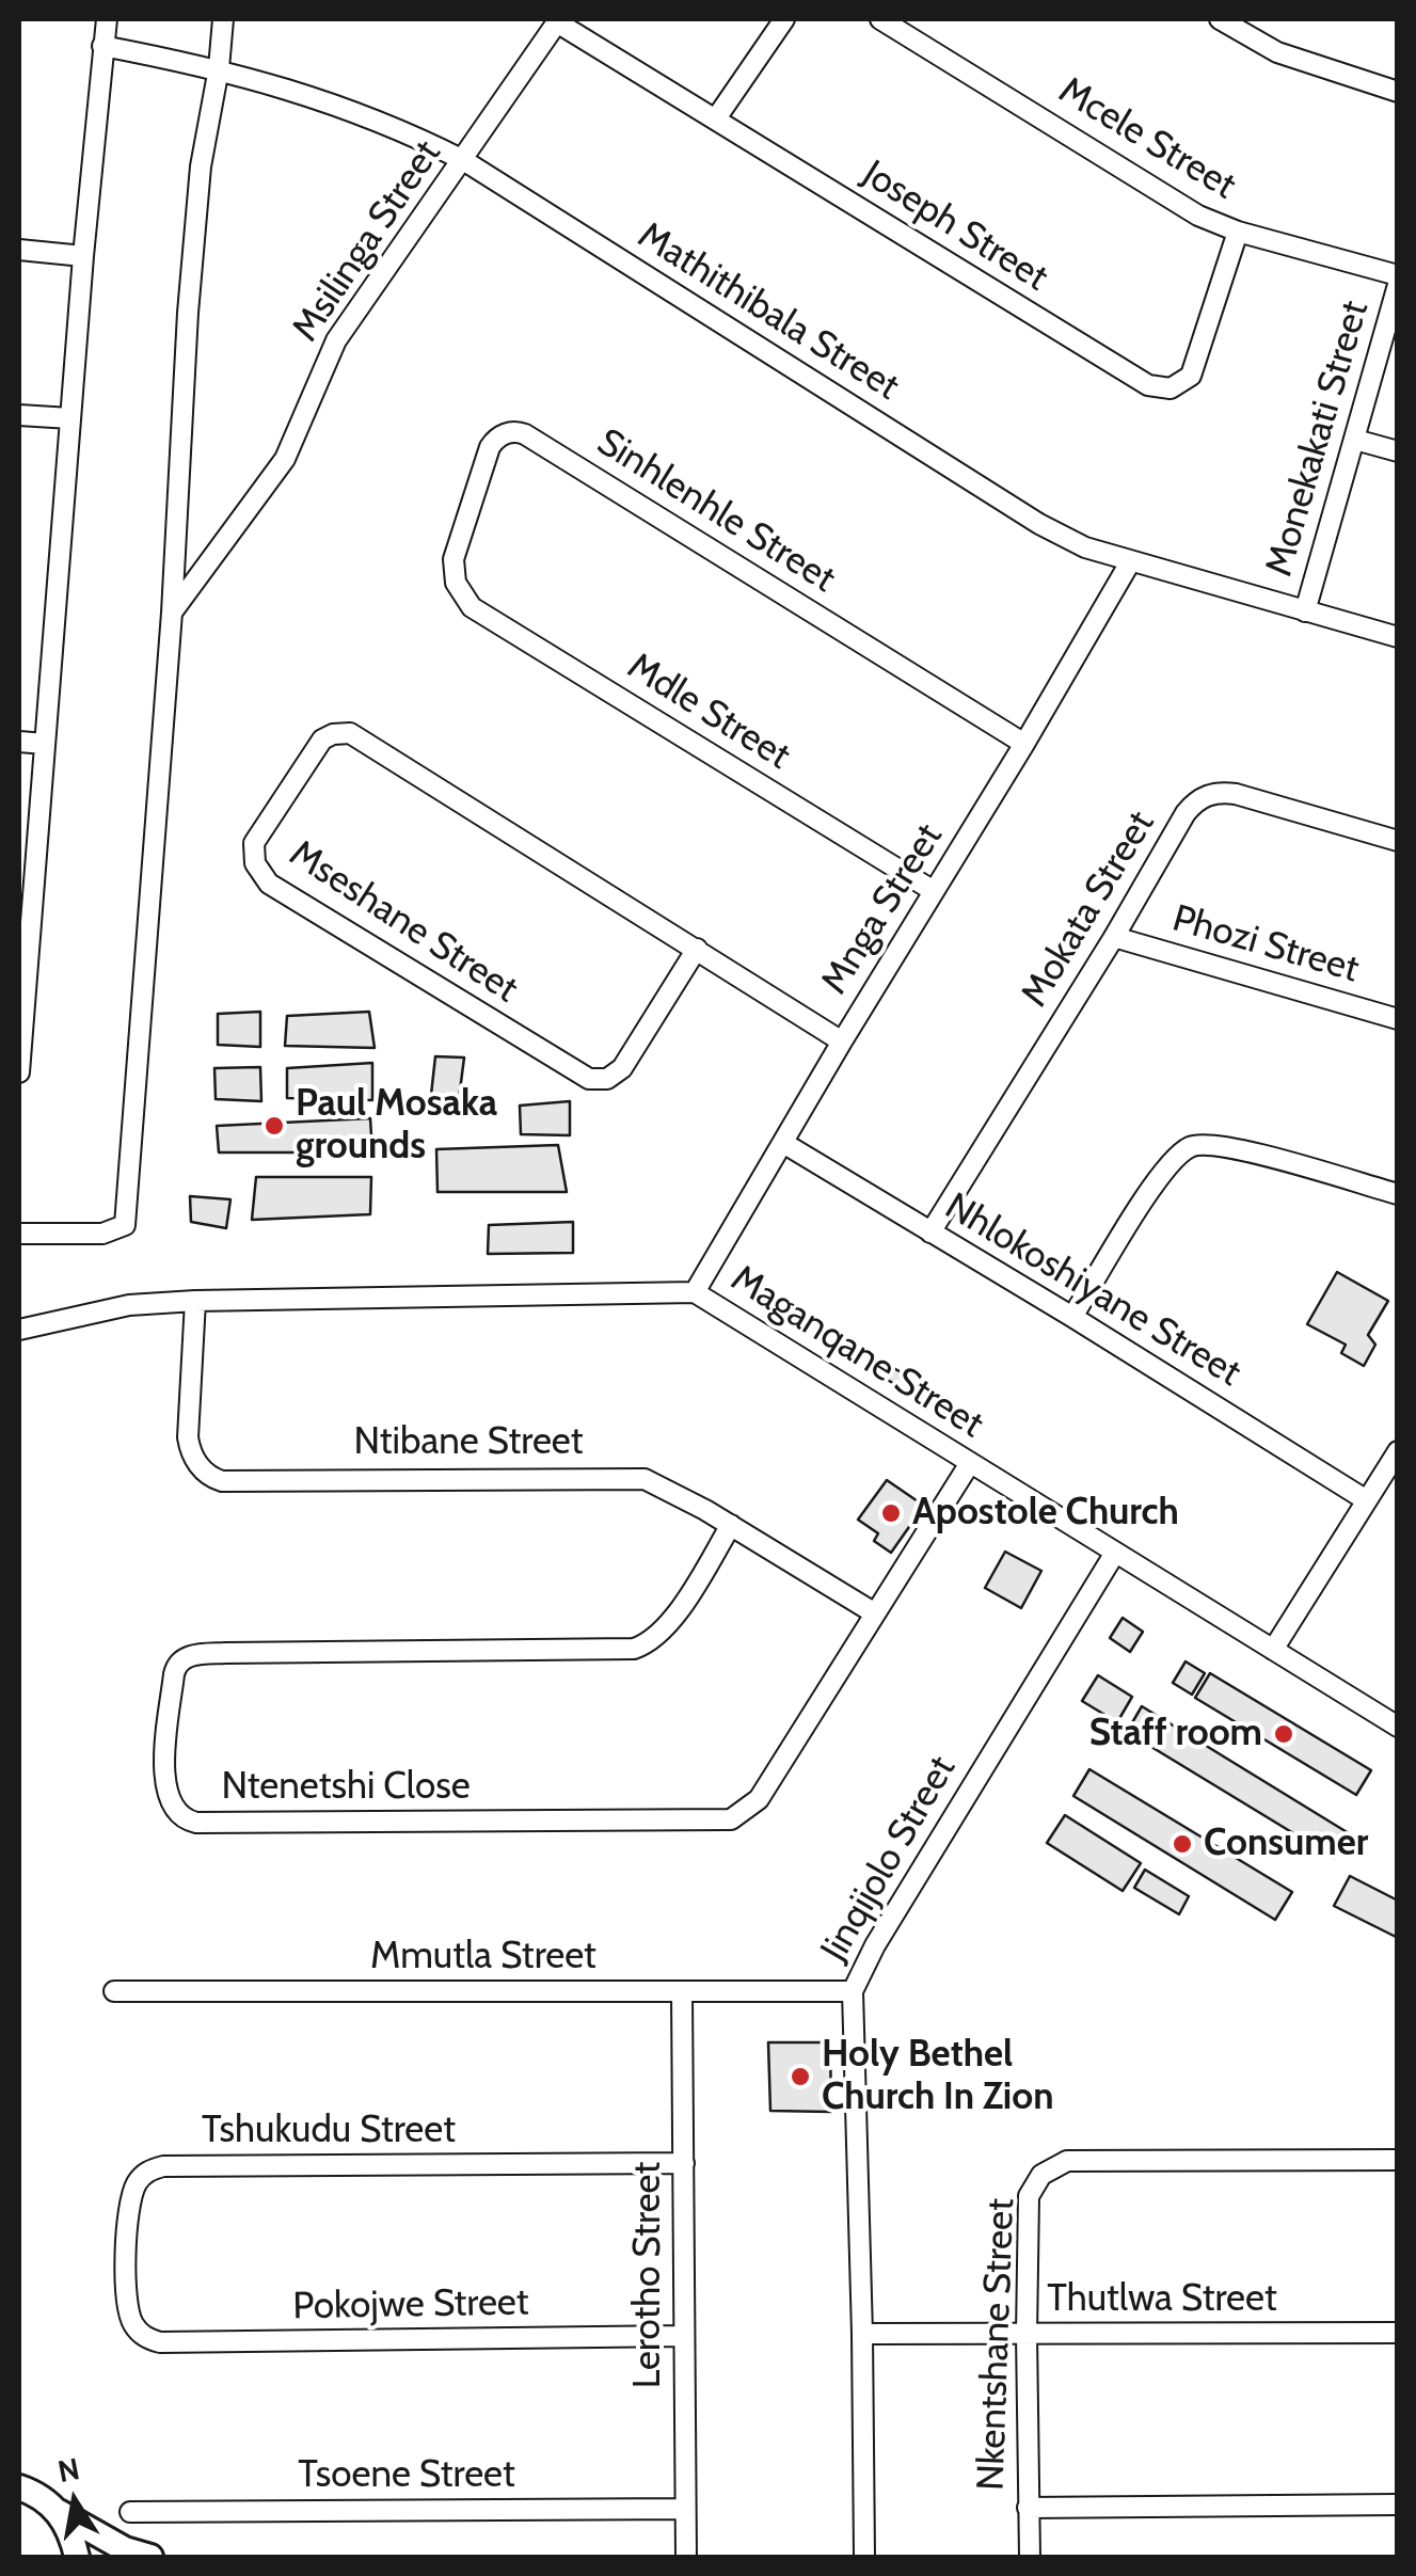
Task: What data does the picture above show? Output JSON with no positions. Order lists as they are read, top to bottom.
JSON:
{
  "streets": {
    "street": [
      "Mcele Street",
      "Joseph Street",
      "Msilinga Street",
      "Mathithibala Street",
      "Monekakati Street",
      "Sinhlenhle Street",
      "Mdle Street",
      "Mnga Street",
      "Mokata Street",
      "Mseshane Street",
      "Phozi Street",
      "Nhlokoshiyane Street",
      "Maganqane Street",
      "Ntibane Street",
      "Ntenetshi Close",
      "Jinqijolo Street",
      "Mmutla Street",
      "Tshukudu Street",
      "Lerotho Street",
      "Thutlwa Street",
      "Pokojwe Street",
      "Nkentshane Street",
      "Tsoene Street"
    ]
  },
  "crossings": [
    ["Mcele Street", "Joseph Street"],
    ["Joseph Street", "Msilinga Street"],
    ["Msilinga Street", "Mathithibala Street"],
    ["Mathithibala Street", "Monekakati Street"],
    ["Mathithibala Street", "Mnga Street"],
    ["Sinhlenhle Street", "Mdle Street"],
    ["Sinhlenhle Street", "Mnga Street"],
    ["Mdle Street", "Mnga Street"],
    ["Mnga Street", "Mseshane Street"],
    ["Mnga Street", "Nhlokoshiyane Street"],
    ["Mnga Street", "Maganqane Street"],
    ["Mokata Street", "Phozi Street"],
    ["Mokata Street", "Nhlokoshiyane Street"],
    ["Maganqane Street", "Ntibane Street"],
    ["Maganqane Street", "Ntenetshi Close"],
    ["Maganqane Street", "Jinqijolo Street"],
    ["Ntibane Street", "Ntenetshi Close"],
    ["Jinqijolo Street", "Mmutla Street"],
    ["Jinqijolo Street", "Thutlwa Street"],
    ["Mmutla Street", "Lerotho Street"],
    ["Tshukudu Street", "Lerotho Street"],
    ["Tshukudu Street", "Pokojwe Street"],
    ["Lerotho Street", "Pokojwe Street"],
    ["Lerotho Street", "Tsoene Street"],
    ["Thutlwa Street", "Nkentshane Street"]
  ],
  "places": [
    "Paul Mosaka grounds",
    "Apostole Church",
    "Staff room",
    "Consumer",
    "Holy Bethel Church In Zion"
  ],
  "north": "top"
}
